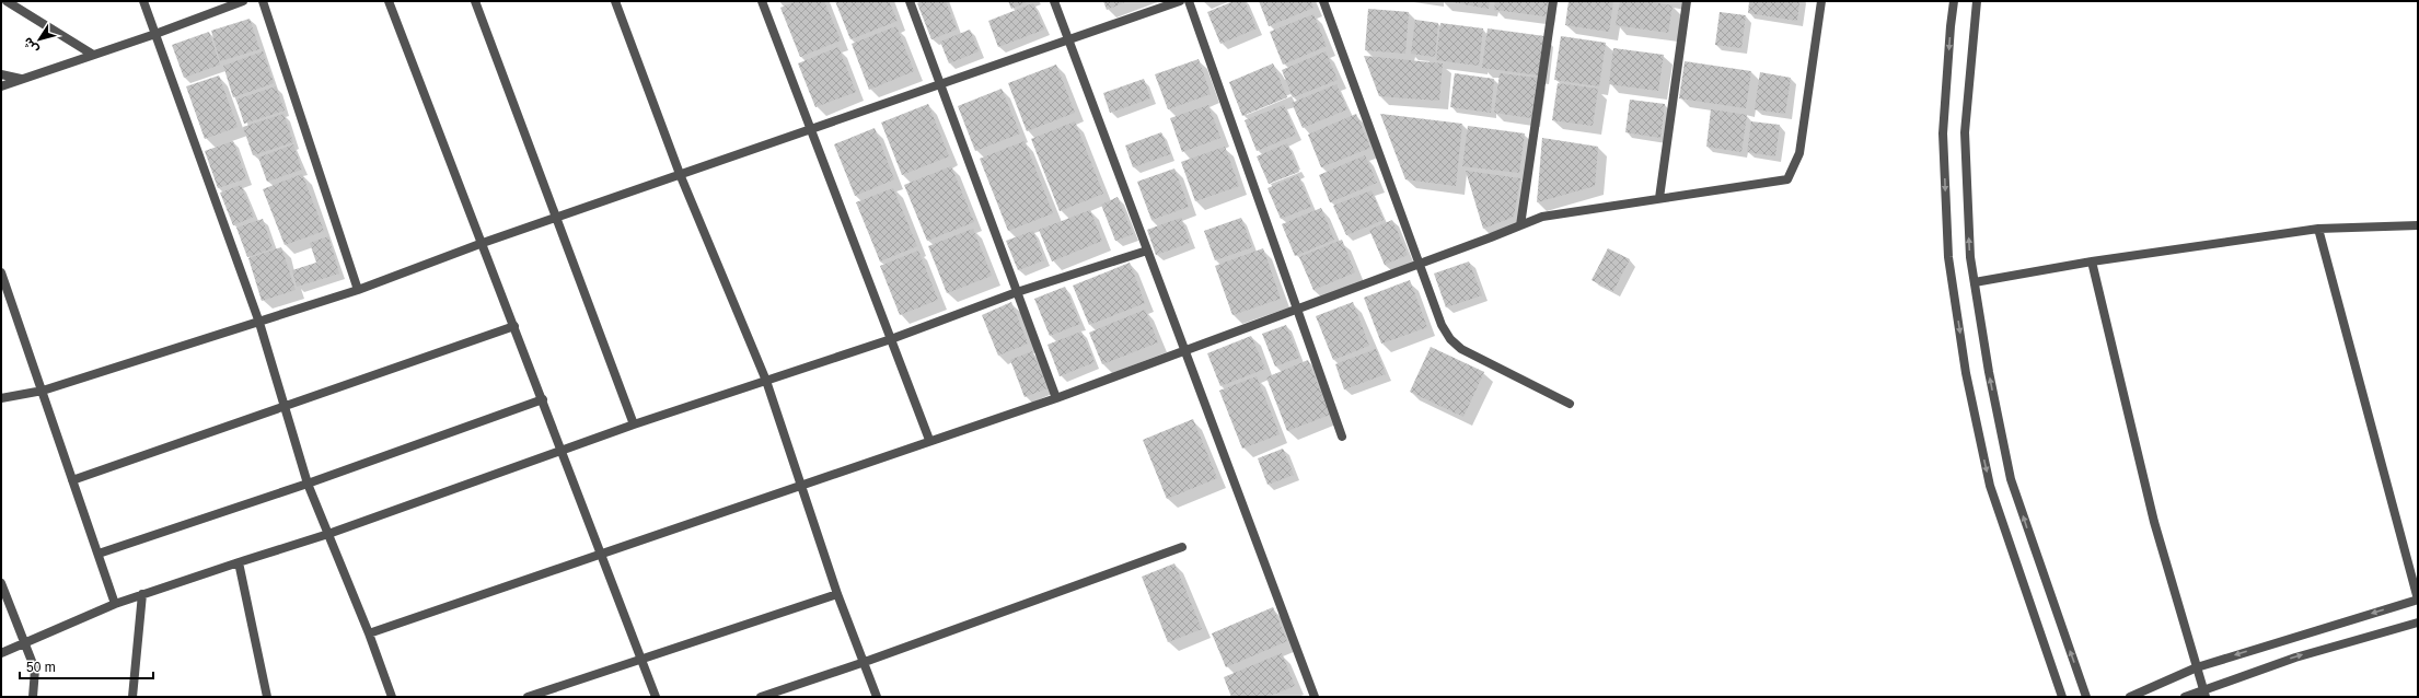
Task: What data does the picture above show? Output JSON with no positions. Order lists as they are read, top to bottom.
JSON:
{
  "scale_bar": "50 m",
  "north": "bottom left"
}
